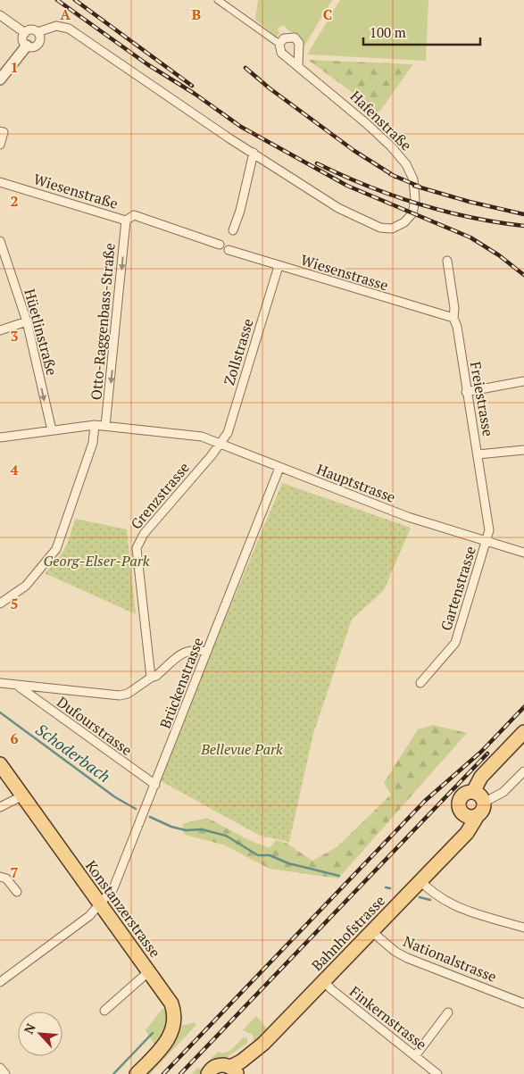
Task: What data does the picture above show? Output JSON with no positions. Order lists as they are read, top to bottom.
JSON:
{
  "streets": {
    "main road": ["Konstanzerstrasse", "Bahnhofstrasse"],
    "street": [
      "Hafenstraße",
      "Wiesenstraße",
      "Wiesenstrasse",
      "Otto-Raggenbass-Straße",
      "Hüetlinstraße",
      "Zollstrasse",
      "Freiestrasse",
      "Hauptstrasse",
      "Grenzstrasse",
      "Gartenstrasse",
      "Brückenstrasse",
      "Dufourstrasse",
      "Nationalstrasse",
      "Finkernstrasse"
    ]
  },
  "crossings": [
    ["Wiesenstraße", "Otto-Raggenbass-Straße"],
    ["Wiesenstrasse", "Zollstrasse"],
    ["Wiesenstrasse", "Freiestrasse"],
    ["Otto-Raggenbass-Straße", "Hauptstrasse"],
    ["Hüetlinstraße", "Hauptstrasse"],
    ["Zollstrasse", "Hauptstrasse"],
    ["Zollstrasse", "Grenzstrasse"],
    ["Freiestrasse", "Hauptstrasse"],
    ["Freiestrasse", "Gartenstrasse"],
    ["Hauptstrasse", "Grenzstrasse"],
    ["Hauptstrasse", "Gartenstrasse"],
    ["Hauptstrasse", "Brückenstrasse"],
    ["Brückenstrasse", "Dufourstrasse"],
    ["Brückenstrasse", "Konstanzerstrasse"],
    ["Bahnhofstrasse", "Nationalstrasse"],
    ["Bahnhofstrasse", "Finkernstrasse"]
  ],
  "one_way": ["Otto-Raggenbass-Straße", "Hüetlinstraße"],
  "water": ["Schoderbach"],
  "parks": ["Georg-Elser-Park", "Bellevue Park"],
  "scale_bar": "100 m",
  "north": "top left",
  "grid": {
    "columns": ["A", "B", "C"],
    "rows": [
      "1",
      "2",
      "3",
      "4",
      "5",
      "6",
      "7"
    ]
  }
}
